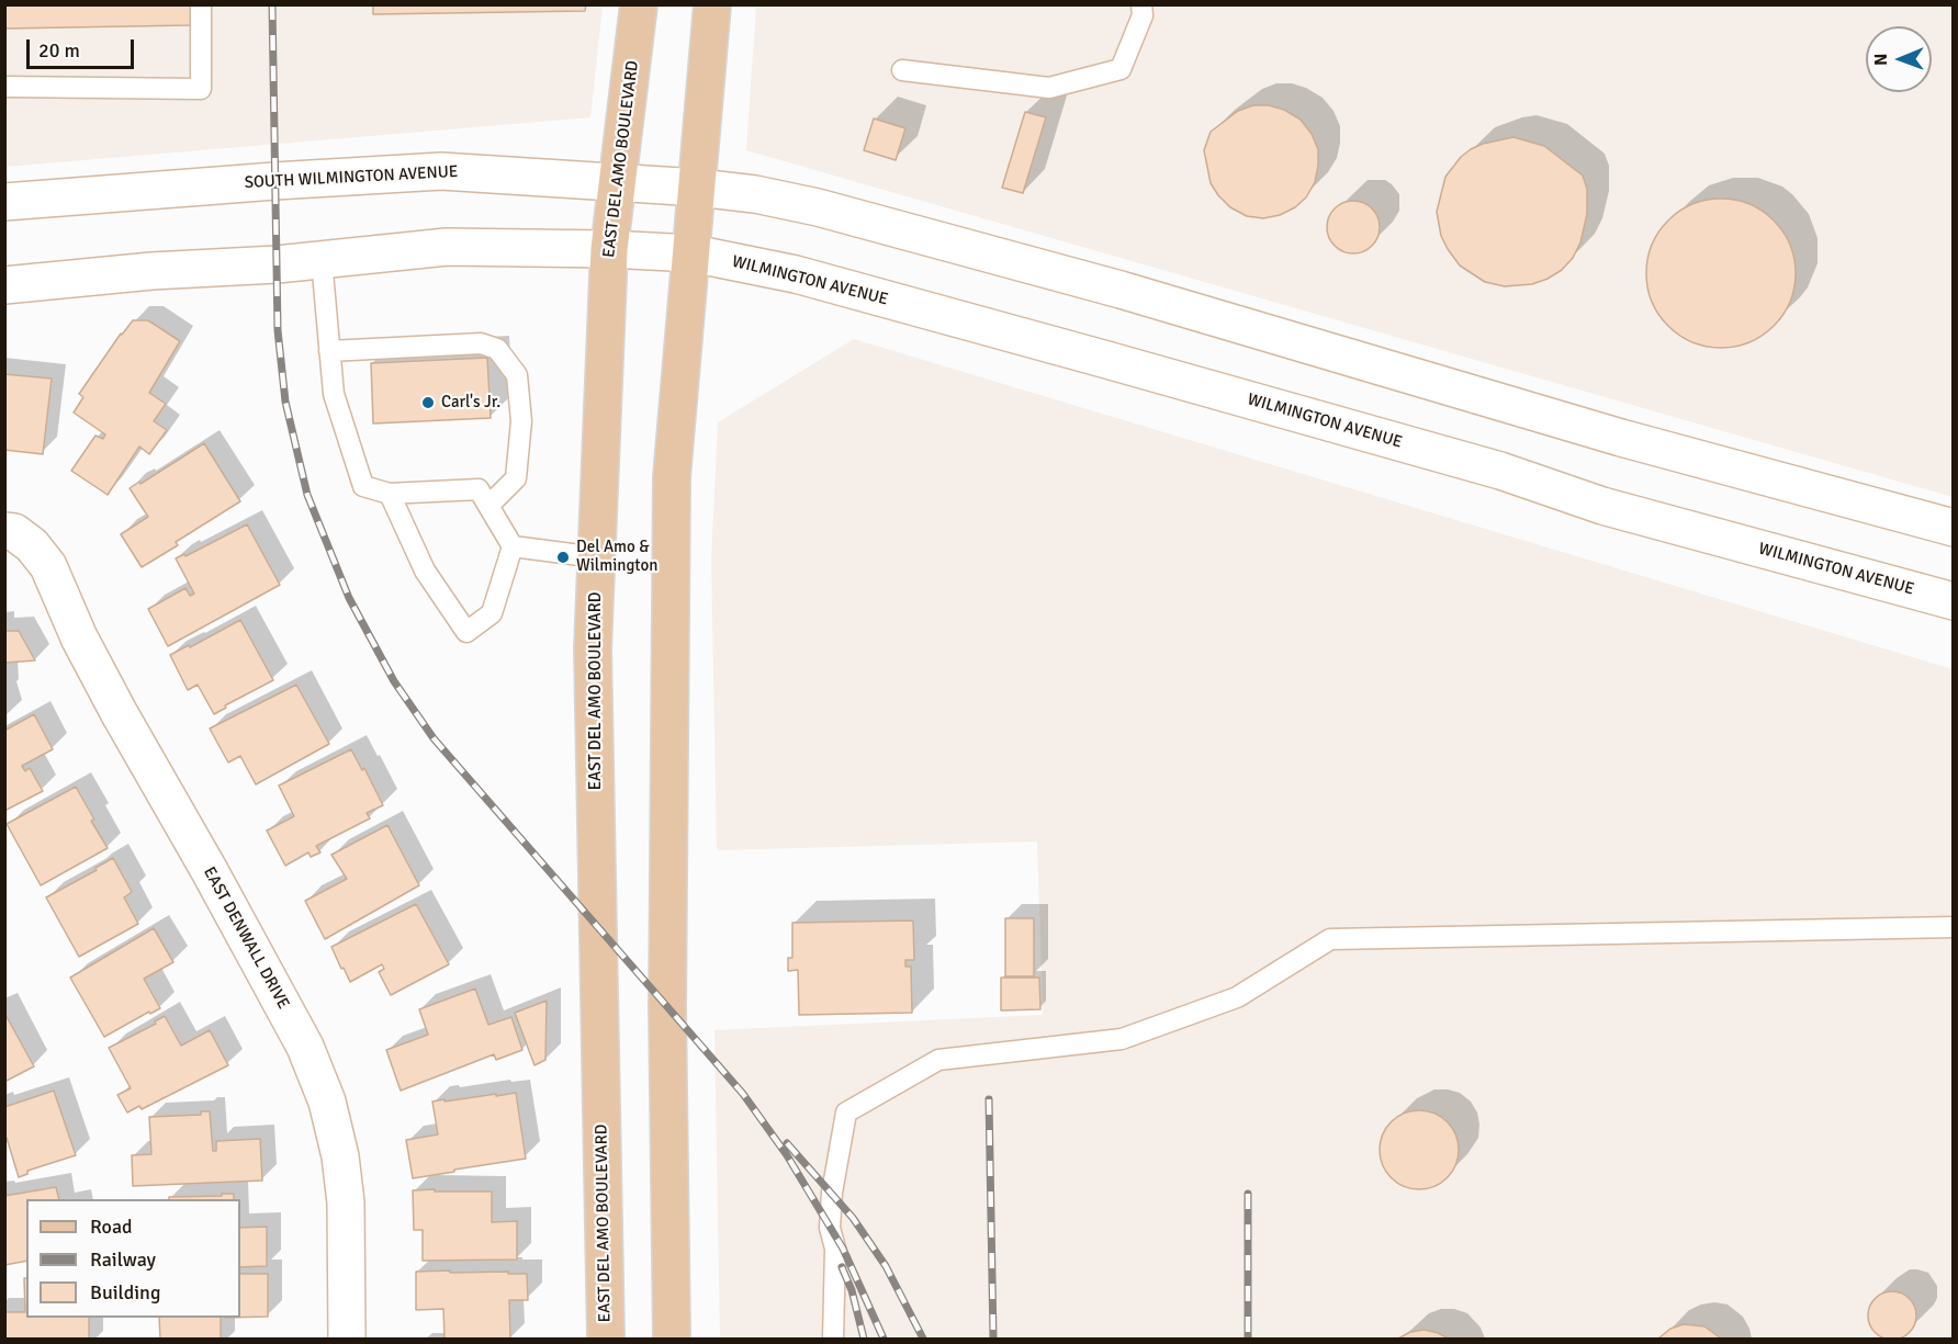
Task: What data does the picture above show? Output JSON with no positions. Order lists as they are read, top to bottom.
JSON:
{
  "streets": {
    "main road": [
      "EAST DEL AMO BOULEVARD",
      "SOUTH WILMINGTON AVENUE",
      "WILMINGTON AVENUE",
      "EAST DENWALL DRIVE"
    ]
  },
  "crossings": [
    ["EAST DEL AMO BOULEVARD", "SOUTH WILMINGTON AVENUE"]
  ],
  "places": ["Carl's Jr.", "Del Amo & Wilmington"],
  "legend": ["Road", "Railway", "Building"],
  "scale_bar": "20 m",
  "north": "left"
}
